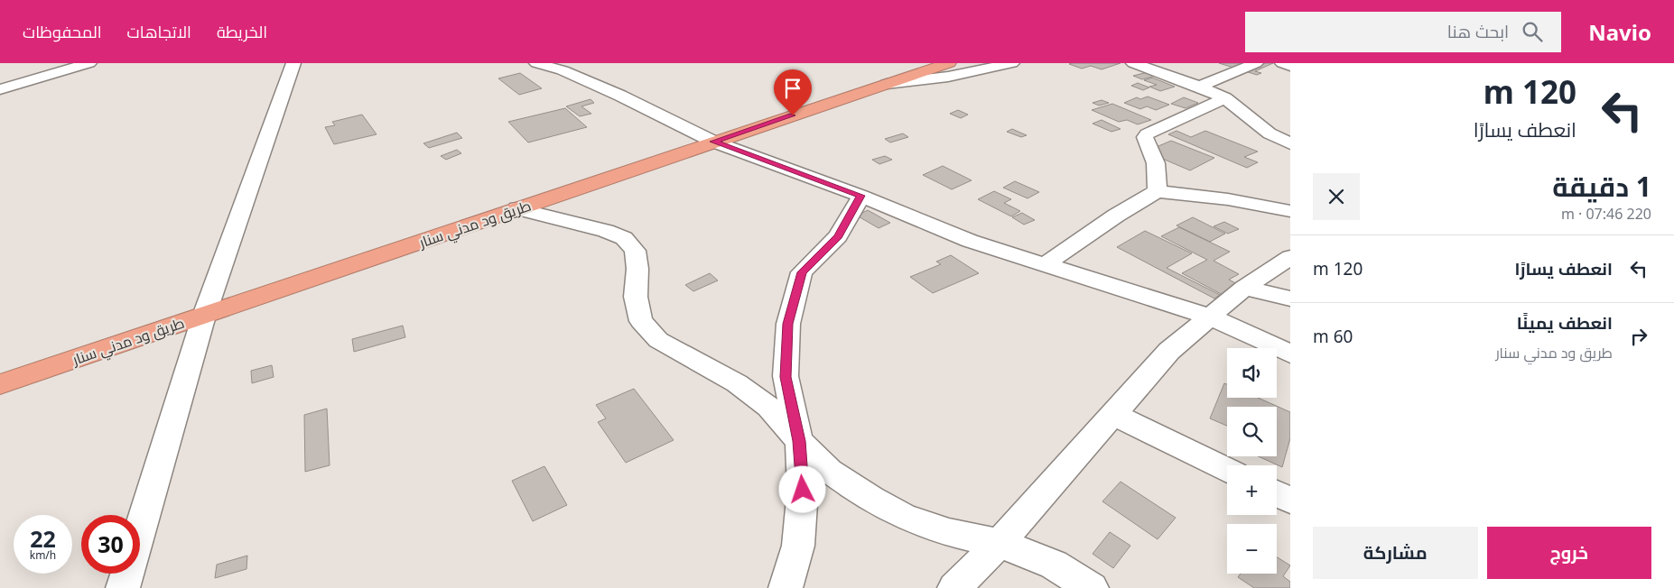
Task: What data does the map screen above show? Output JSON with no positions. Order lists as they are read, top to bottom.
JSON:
{
  "streets": {
    "highway": ["طريق ود مدني سنار"]
  },
  "page": {
    "header": "Navio",
    "search": "ابحث هنا",
    "nav": ["الخريطة", "الاتجاهات", "المحفوظات"],
    "turn": ["120 m", "انعطف يسارًا"],
    "heading": ["1 دقيقة", "220 m · 07:46"],
    "list": [
      {
        "name": "انعطف يسارًا",
        "value": "120 m"
      },
      {
        "name": "انعطف يمينًا",
        "note": "طريق ود مدني سنار",
        "value": "60 m"
      }
    ],
    "map_buttons": ["+", "−"],
    "speed": "22 km/h",
    "limit": "30",
    "buttons": ["خروج", "مشاركة"]
  }
}
